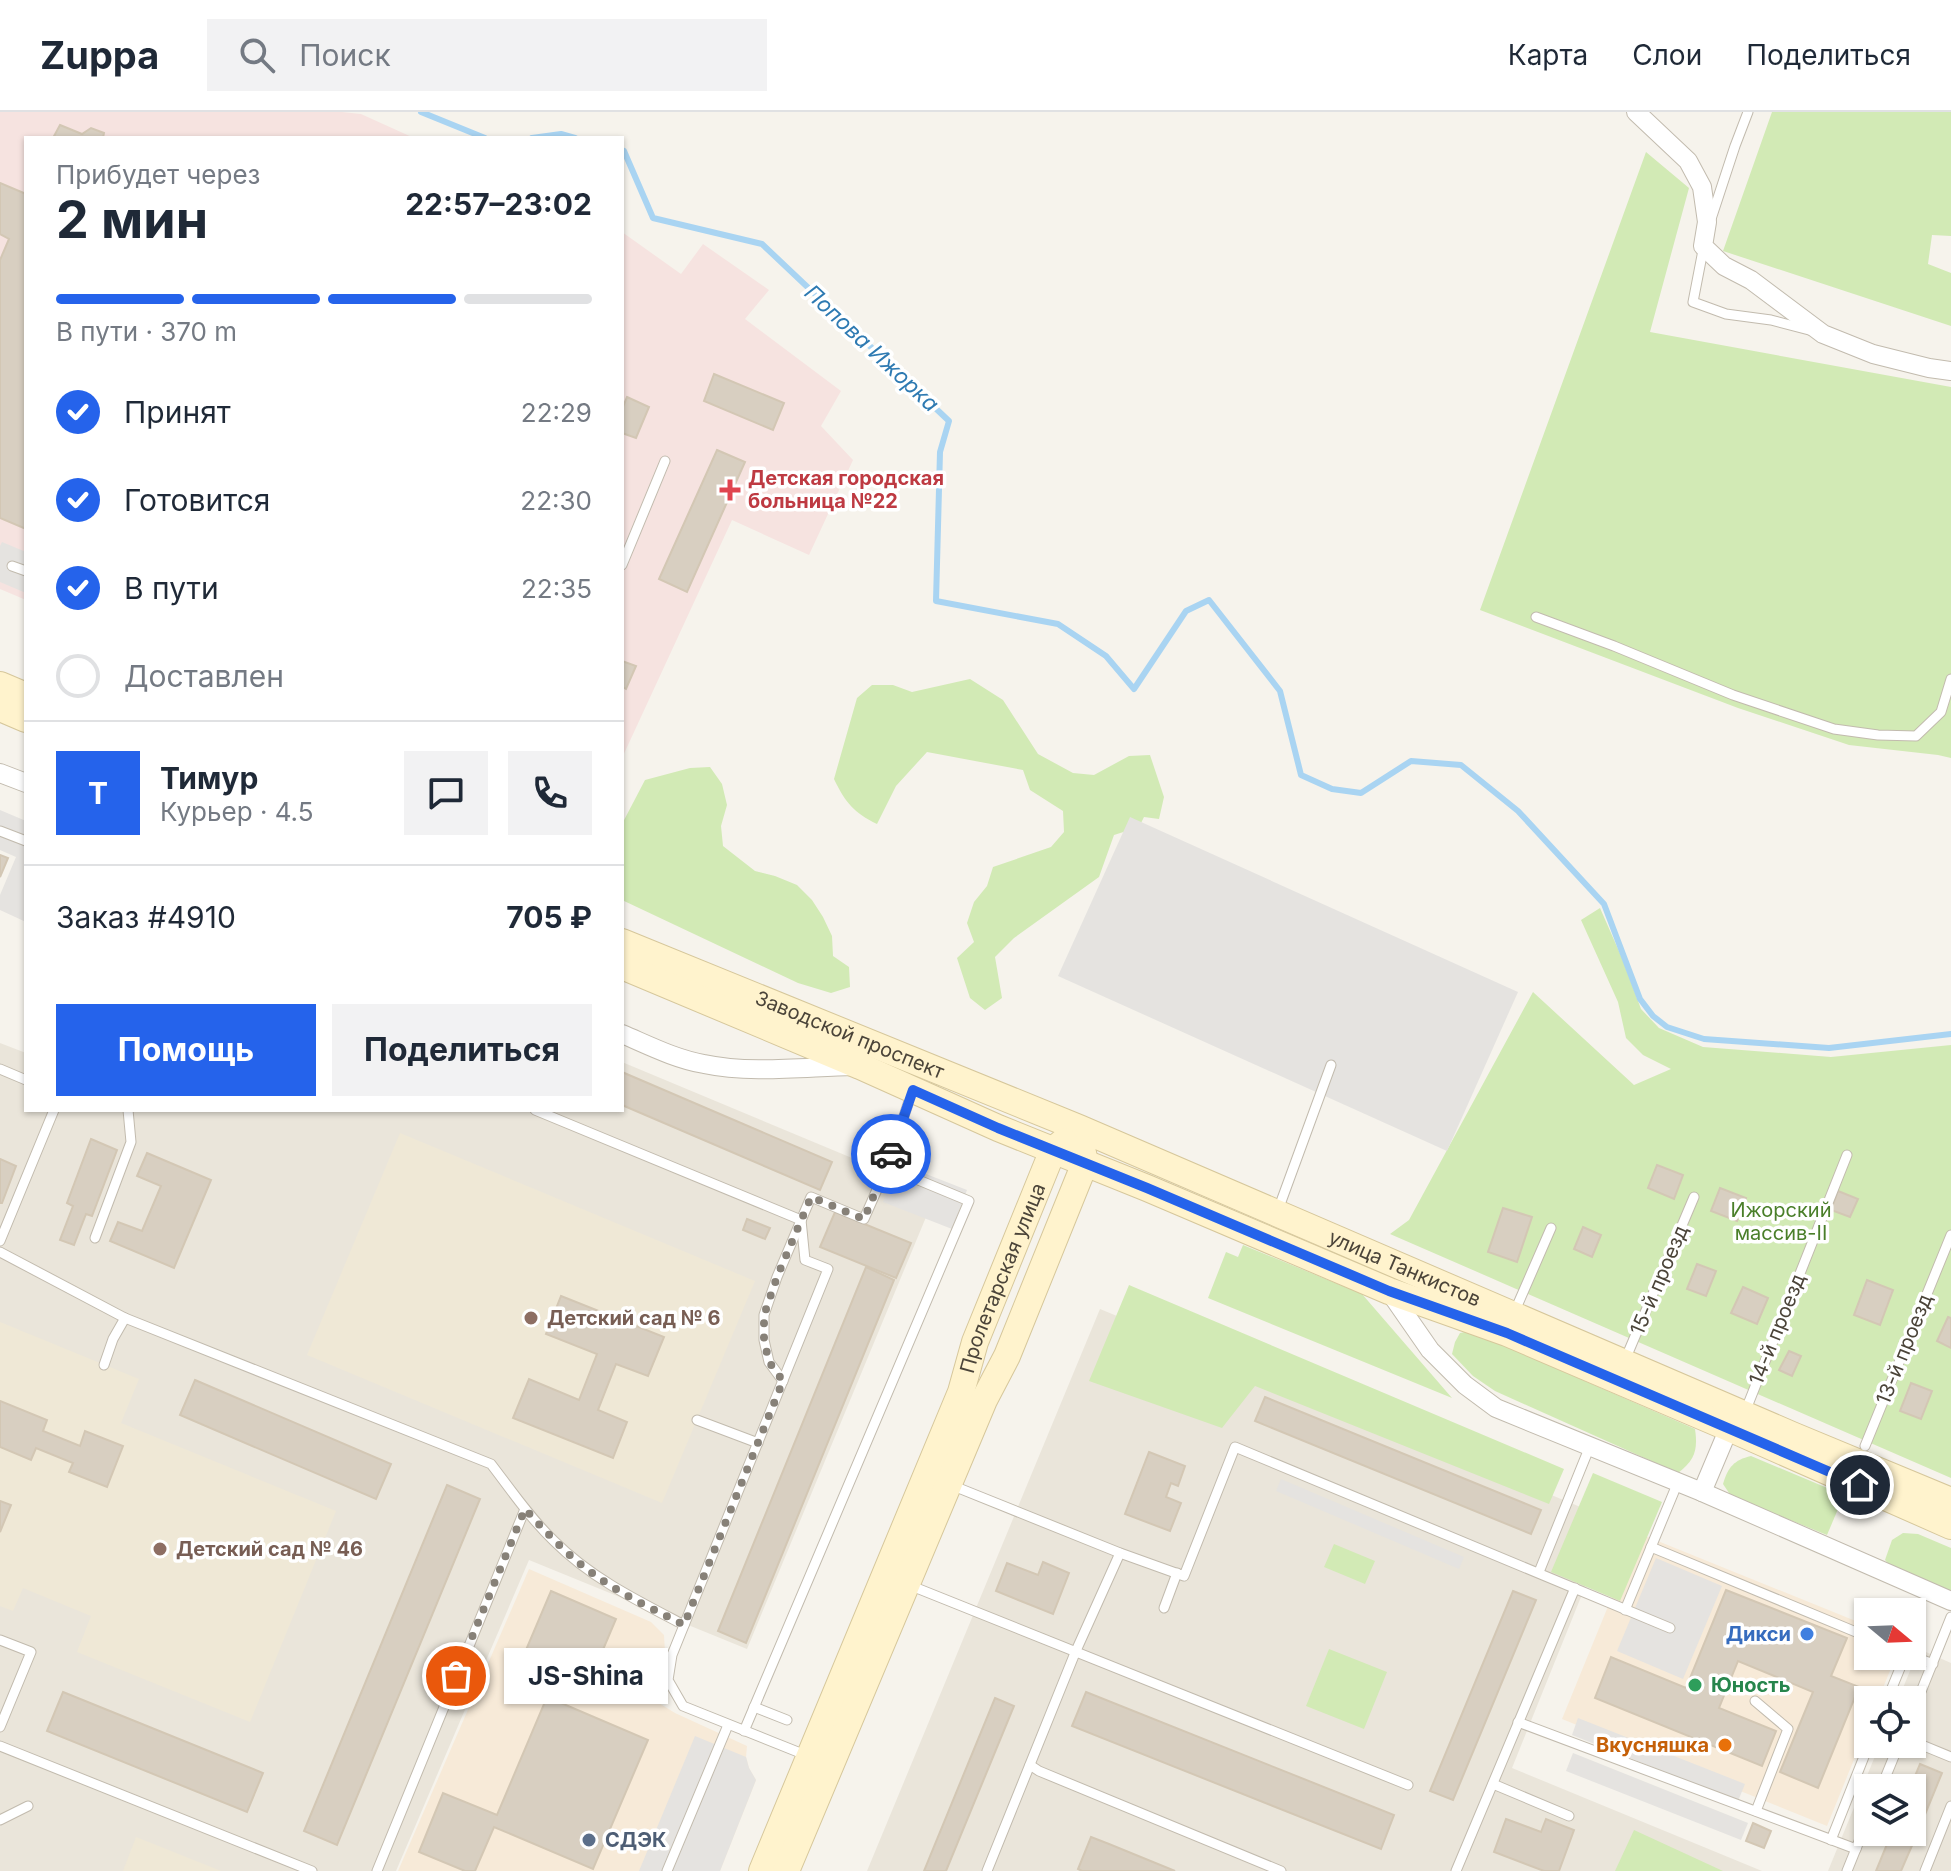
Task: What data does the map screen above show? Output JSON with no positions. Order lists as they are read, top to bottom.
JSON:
{
  "streets": {
    "main road": ["Заводской проспект", "улица Танкистов", "Пролетарская улица"],
    "lane": ["15-й проезд", "14-й проезд", "13-й проезд"]
  },
  "crossings": [
    ["Заводской проспект", "улица Танкистов"],
    ["Заводской проспект", "Пролетарская улица"],
    ["улица Танкистов", "Пролетарская улица"],
    ["улица Танкистов", "15-й проезд"],
    ["улица Танкистов", "14-й проезд"],
    ["улица Танкистов", "13-й проезд"]
  ],
  "water": ["Попова Ижорка"],
  "parks": ["Ижорский массив-II"],
  "places": {
    "health": ["Детская городская больница №22"],
    "other": [
      "Детский сад № 6",
      "Детский сад № 46",
      "Дикси",
      "JS-Shina",
      "Юность",
      "Вкусняшка",
      "СДЭК"
    ]
  },
  "north": "right",
  "page": {
    "header": "Zuppa",
    "search": "Поиск",
    "nav": ["Карта", "Слои", "Поделиться"],
    "heading": ["2 мин", "Прибудет через", "22:57–23:02"],
    "panel": [
      "Тимур",
      "Курьер · 4.5",
      "Заказ #4910",
      "705 ₽"
    ],
    "bar": "В пути · 370 m",
    "list": [
      ["Принят", "22:29"],
      ["Готовится", "22:30"],
      ["В пути", "22:35"],
      "Доставлен"
    ],
    "round": "Т",
    "buttons": ["Помощь", "Поделиться"],
    "bubble": "JS-Shina"
  }
}
